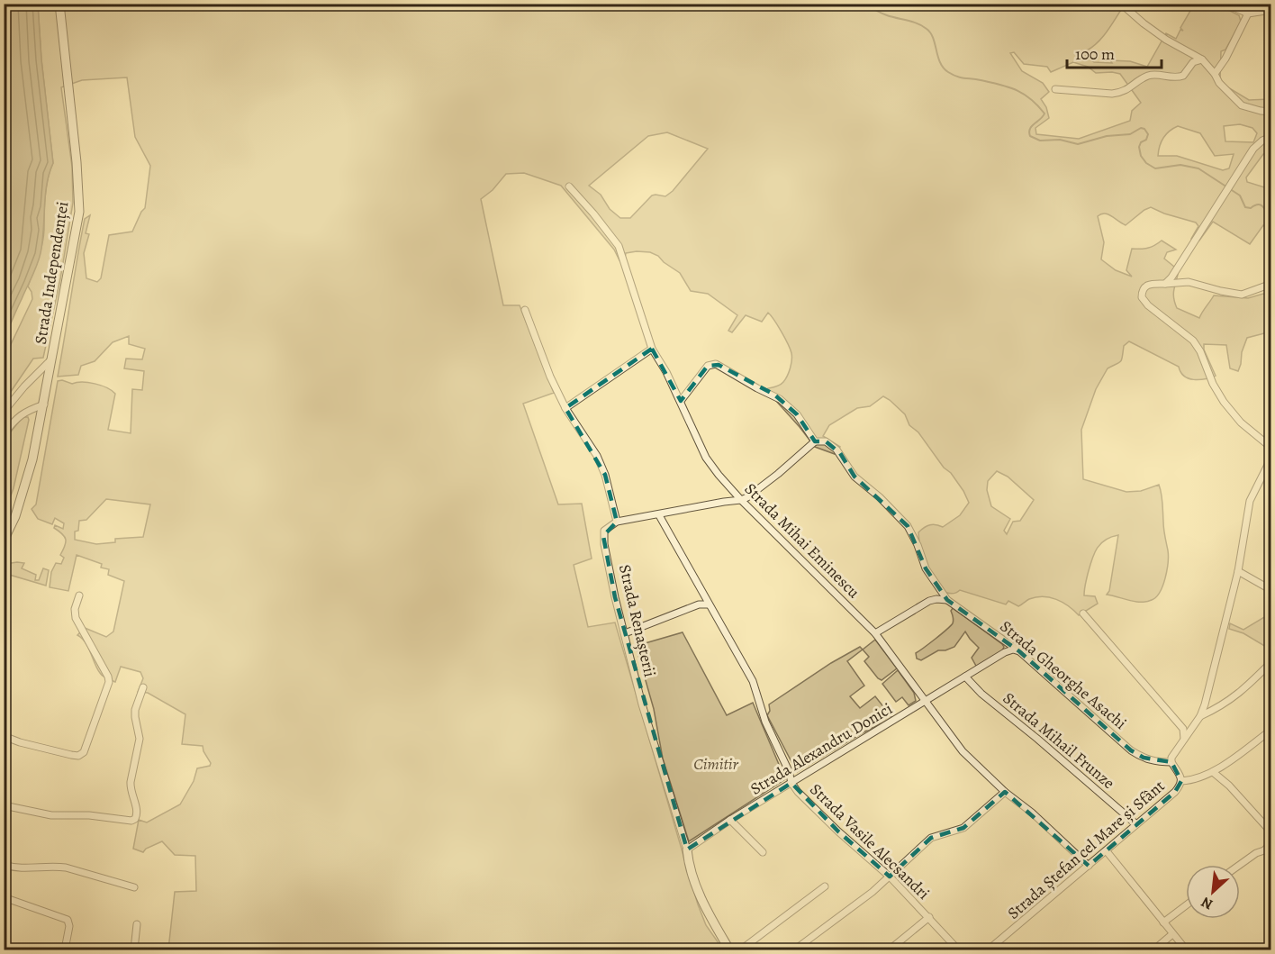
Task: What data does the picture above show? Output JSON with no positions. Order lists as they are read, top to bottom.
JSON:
{
  "streets": {
    "main road": ["Strada Independenței", "Strada Renașterii"],
    "street": [
      "Strada Mihai Eminescu",
      "Strada Gheorghe Asachi",
      "Strada Mihail Frunze",
      "Strada Alexandru Donici",
      "Strada Vasile Alecsandri",
      "Strada Ștefan cel Mare și Sfânt"
    ]
  },
  "crossings": [
    ["Strada Mihai Eminescu", "Strada Alexandru Donici"],
    ["Strada Mihai Eminescu", "Strada Ștefan cel Mare și Sfânt"],
    ["Strada Renașterii", "Strada Alexandru Donici"],
    ["Strada Gheorghe Asachi", "Strada Alexandru Donici"],
    ["Strada Gheorghe Asachi", "Strada Ștefan cel Mare și Sfânt"],
    ["Strada Mihail Frunze", "Strada Alexandru Donici"],
    ["Strada Mihail Frunze", "Strada Ștefan cel Mare și Sfânt"],
    ["Strada Alexandru Donici", "Strada Vasile Alecsandri"]
  ],
  "parks": ["Cimitir"],
  "scale_bar": "100 m",
  "north": "bottom left"
}
